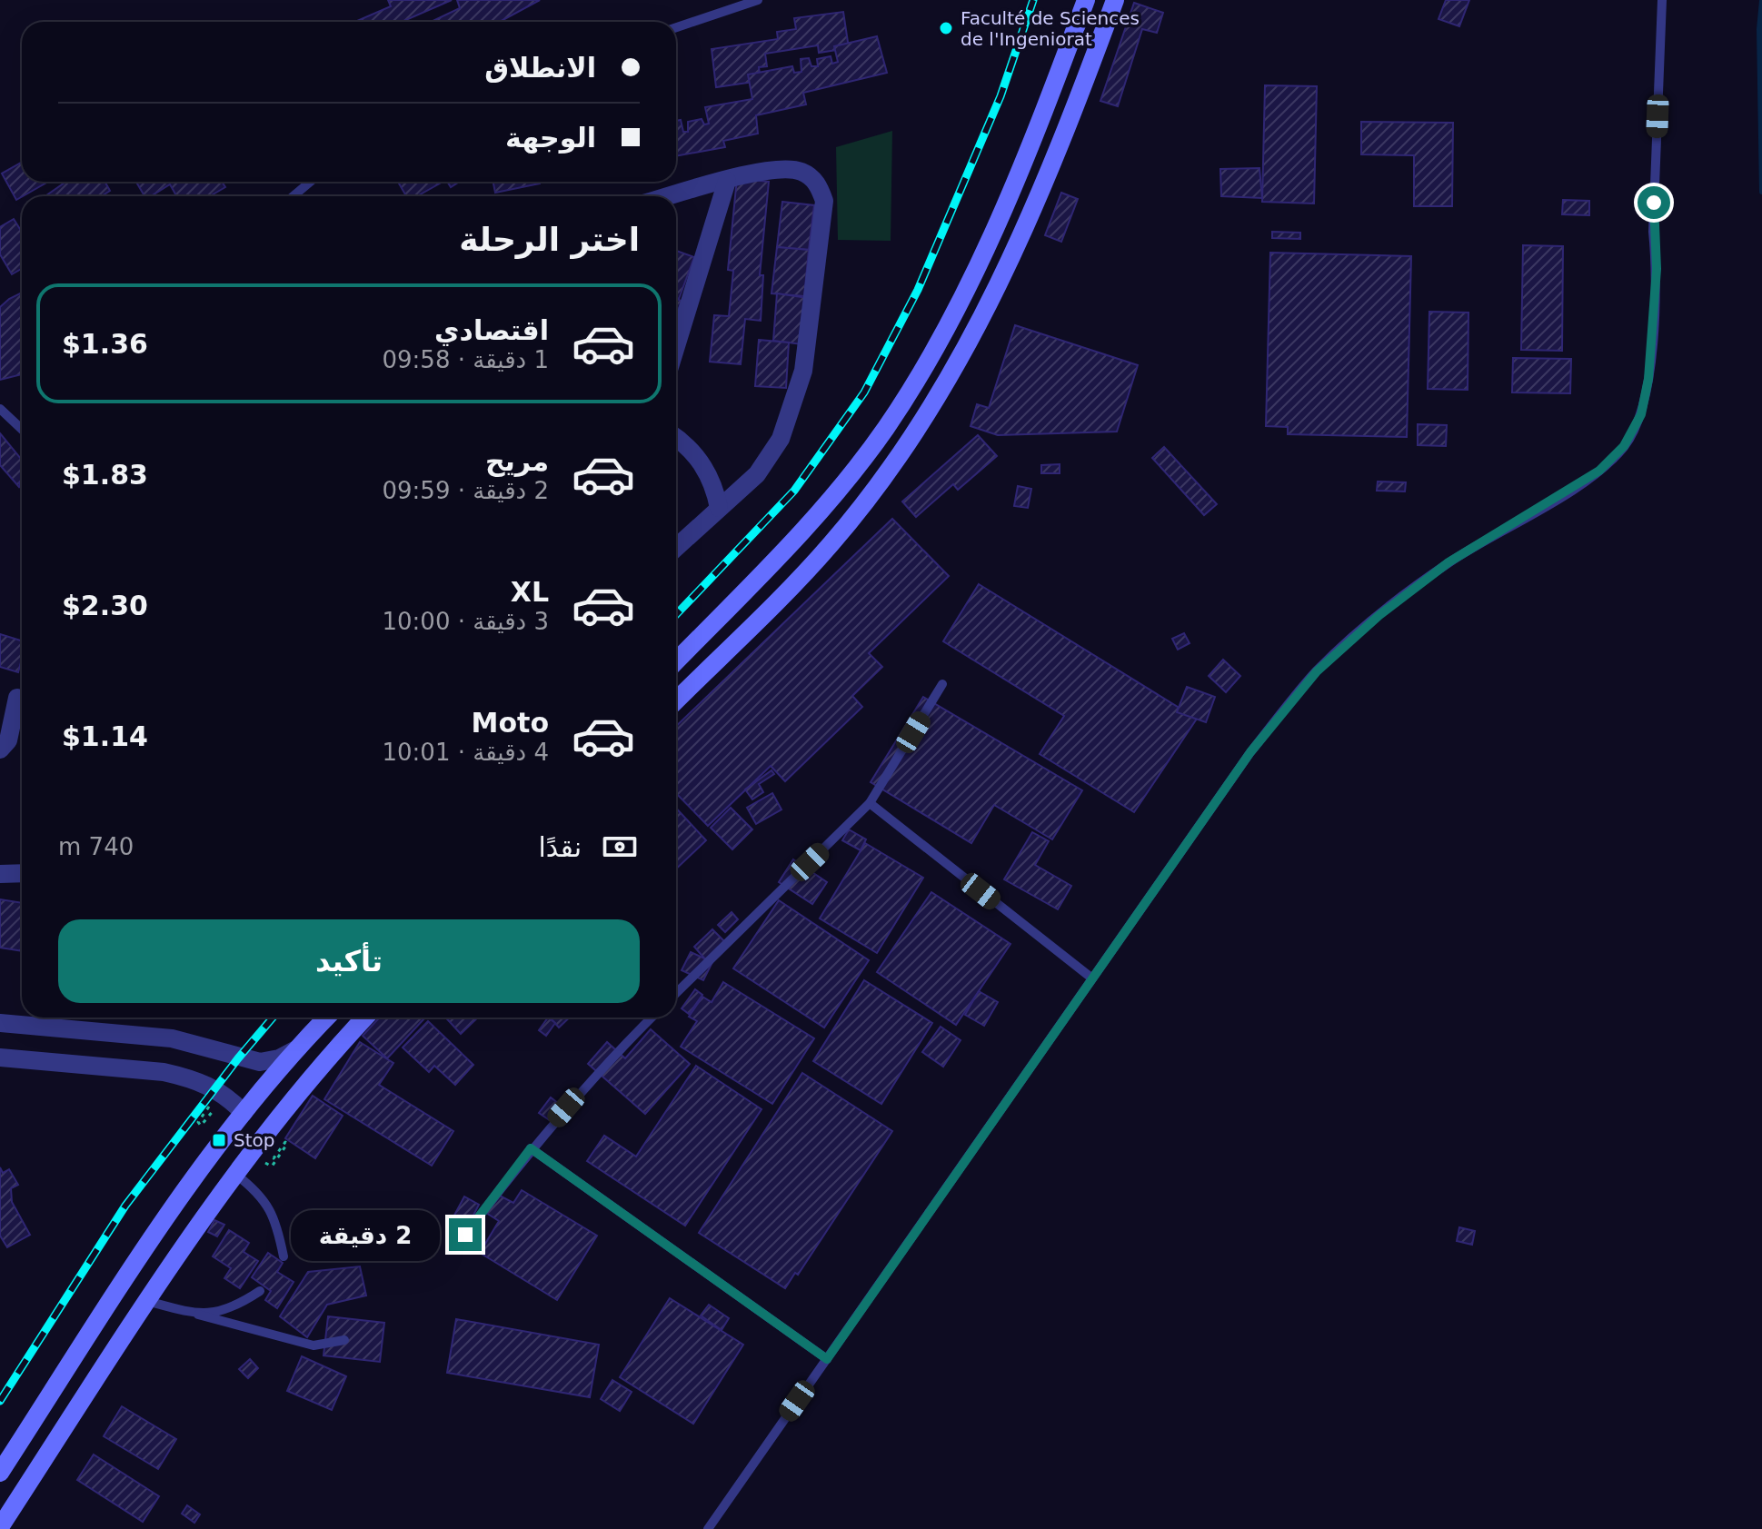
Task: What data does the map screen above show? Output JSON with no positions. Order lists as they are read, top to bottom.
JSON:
{
  "places": {
    "other": ["Faculté de Sciences de l'Ingeniorat"],
    "transit": ["Stop"]
  },
  "page": {
    "banner": ["الانطلاق", "الوجهة"],
    "heading": "اختر الرحلة",
    "list": [
      {
        "name": "اقتصادي",
        "note": "1 دقيقة · 09:58",
        "value": "$1.36"
      },
      {
        "name": "مريح",
        "note": "2 دقيقة · 09:59",
        "value": "$1.83"
      },
      {
        "name": "XL",
        "note": "3 دقيقة · 10:00",
        "value": "$2.30"
      },
      {
        "name": "Moto",
        "note": "4 دقيقة · 10:01",
        "value": "$1.14"
      }
    ],
    "pay": ["نقدًا", "740 m"],
    "buttons": "تأكيد",
    "bubble": "2 دقيقة"
  }
}
